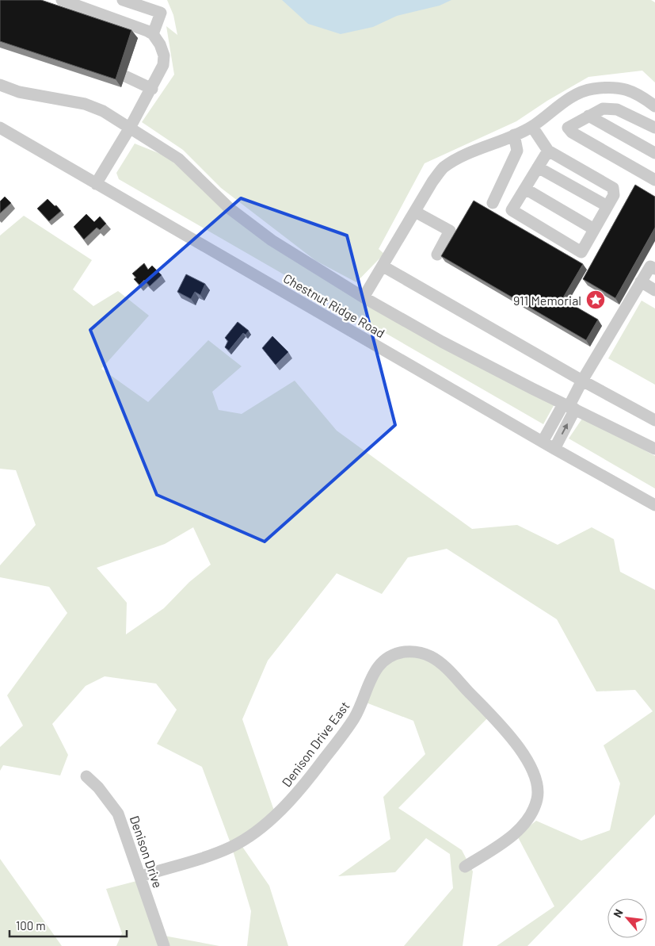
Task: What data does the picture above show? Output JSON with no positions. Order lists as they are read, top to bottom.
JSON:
{
  "streets": {
    "street": ["Chestnut Ridge Road", "Denison Drive East", "Denison Drive"]
  },
  "crossings": [
    ["Denison Drive East", "Denison Drive"]
  ],
  "places": {
    "place": ["911 Memorial"]
  },
  "scale_bar": "100 m",
  "north": "top left"
}
